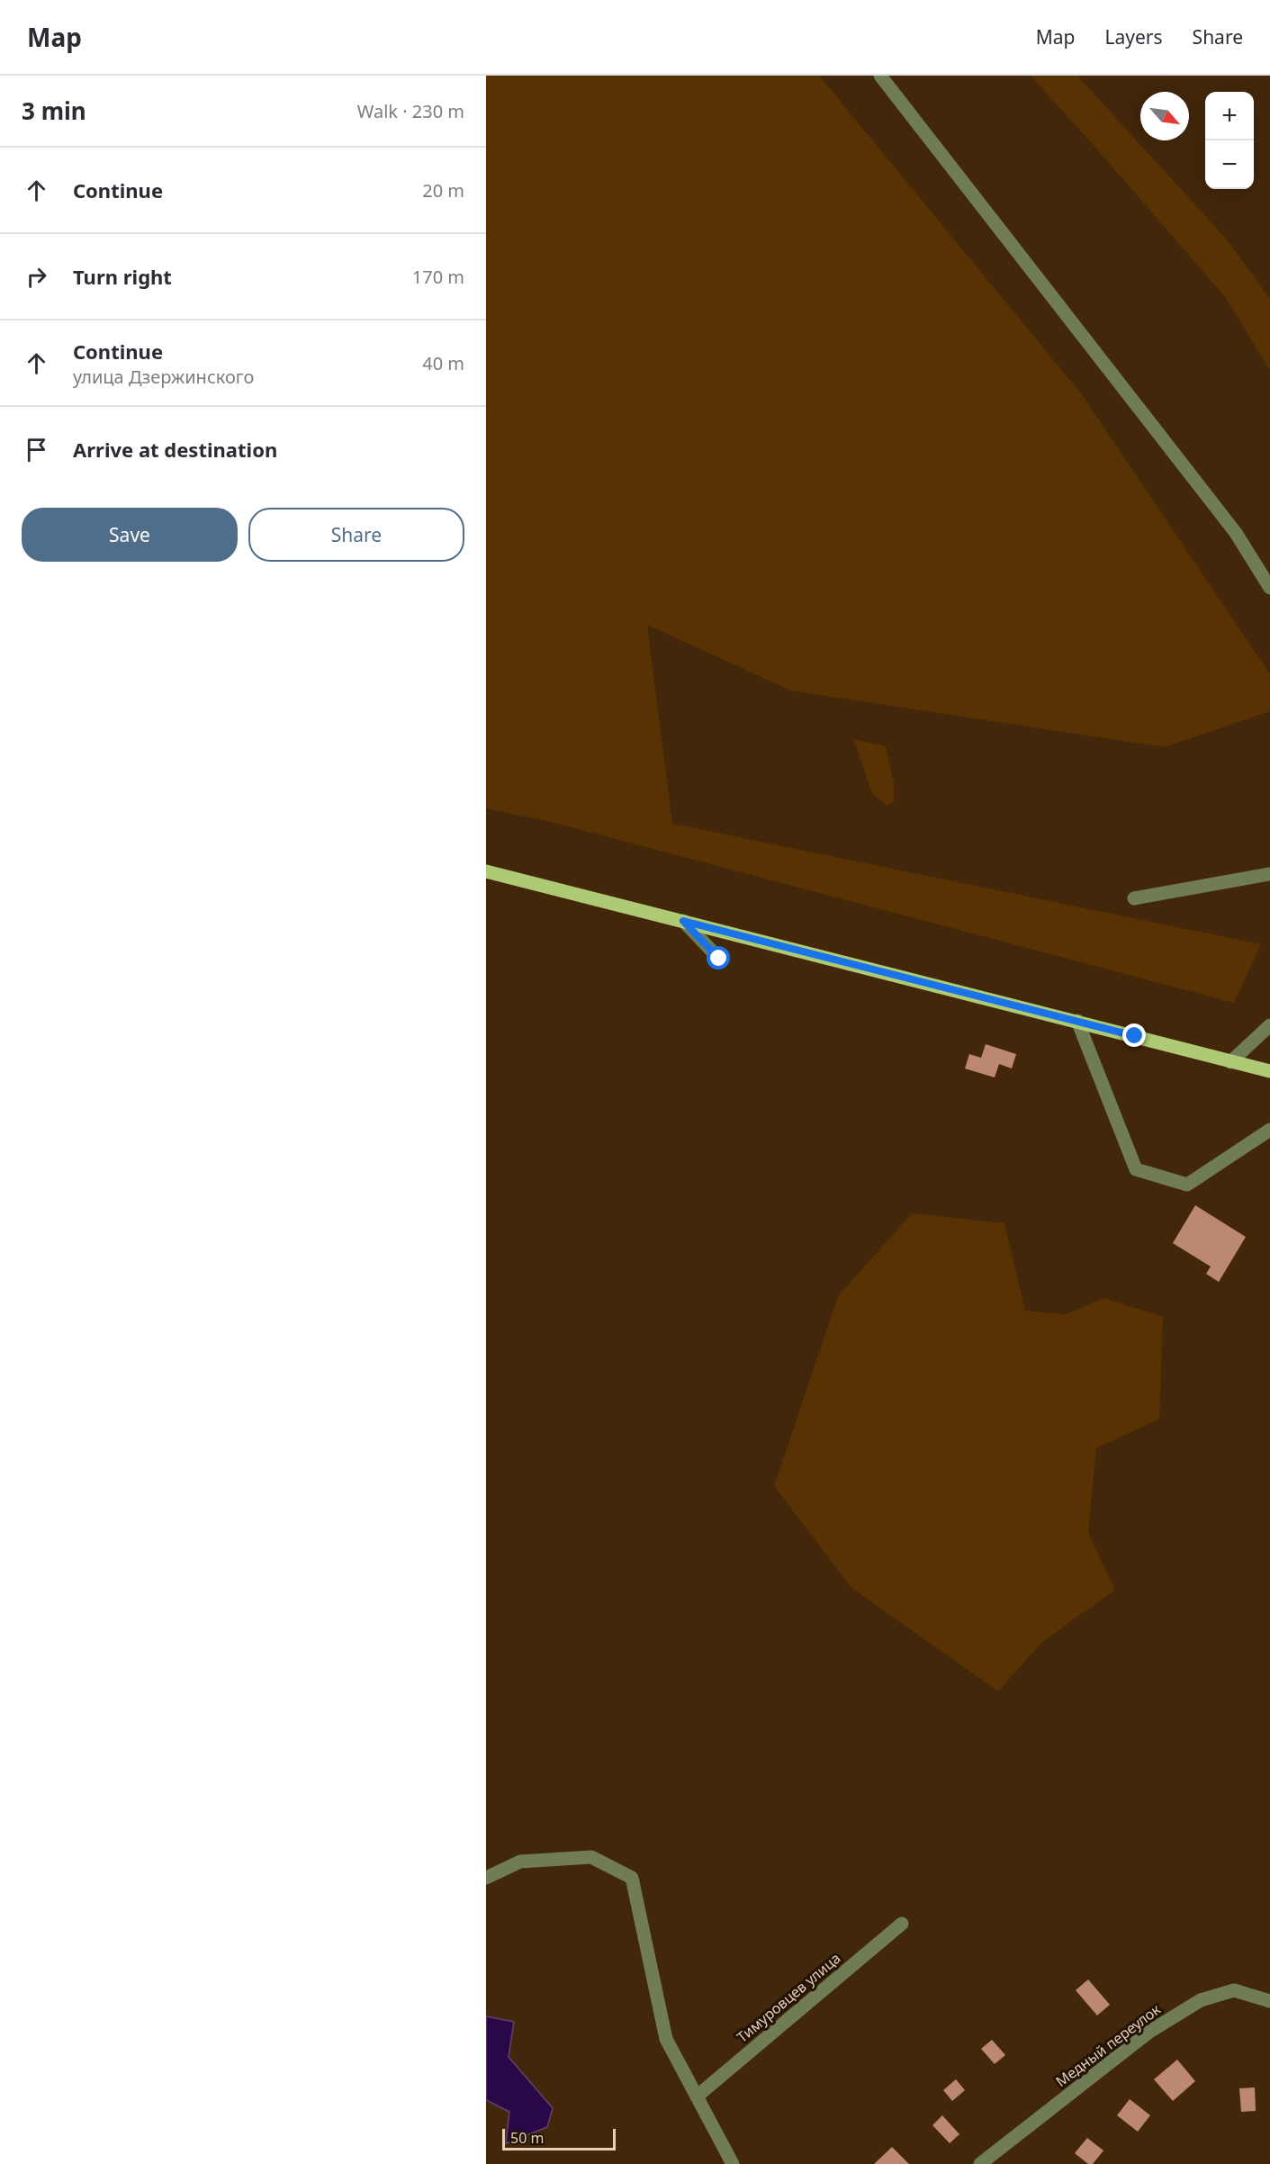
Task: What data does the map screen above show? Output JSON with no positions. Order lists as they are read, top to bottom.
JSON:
{
  "streets": {
    "street": ["Тимуровцев улица", "Медный переулок"]
  },
  "scale_bar": "50 m",
  "north": "bottom right",
  "page": {
    "header": "Map",
    "nav": ["Map", "Layers", "Share"],
    "heading": ["3 min", "Walk · 230 m"],
    "map_buttons": ["+", "−"],
    "list": [
      ["Continue", "20 m"],
      ["Turn right", "170 m"],
      ["Continue", "улица Дзержинского", "40 m"],
      "Arrive at destination"
    ],
    "buttons": ["Save", "Share"],
    "scale": "50 m"
  }
}
